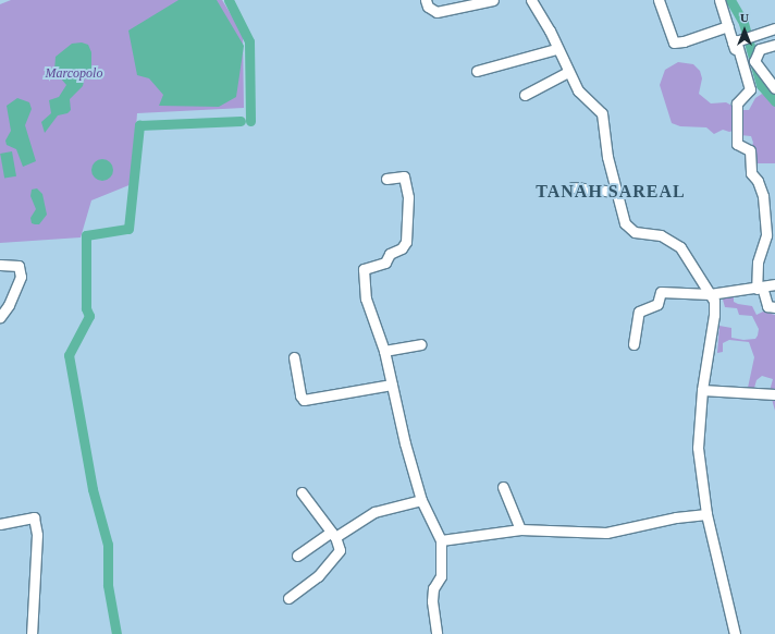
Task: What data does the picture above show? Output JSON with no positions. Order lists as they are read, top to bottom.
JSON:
{
  "districts": ["TANAH SAREAL"],
  "parks": ["Marcopolo"],
  "north": "top"
}
